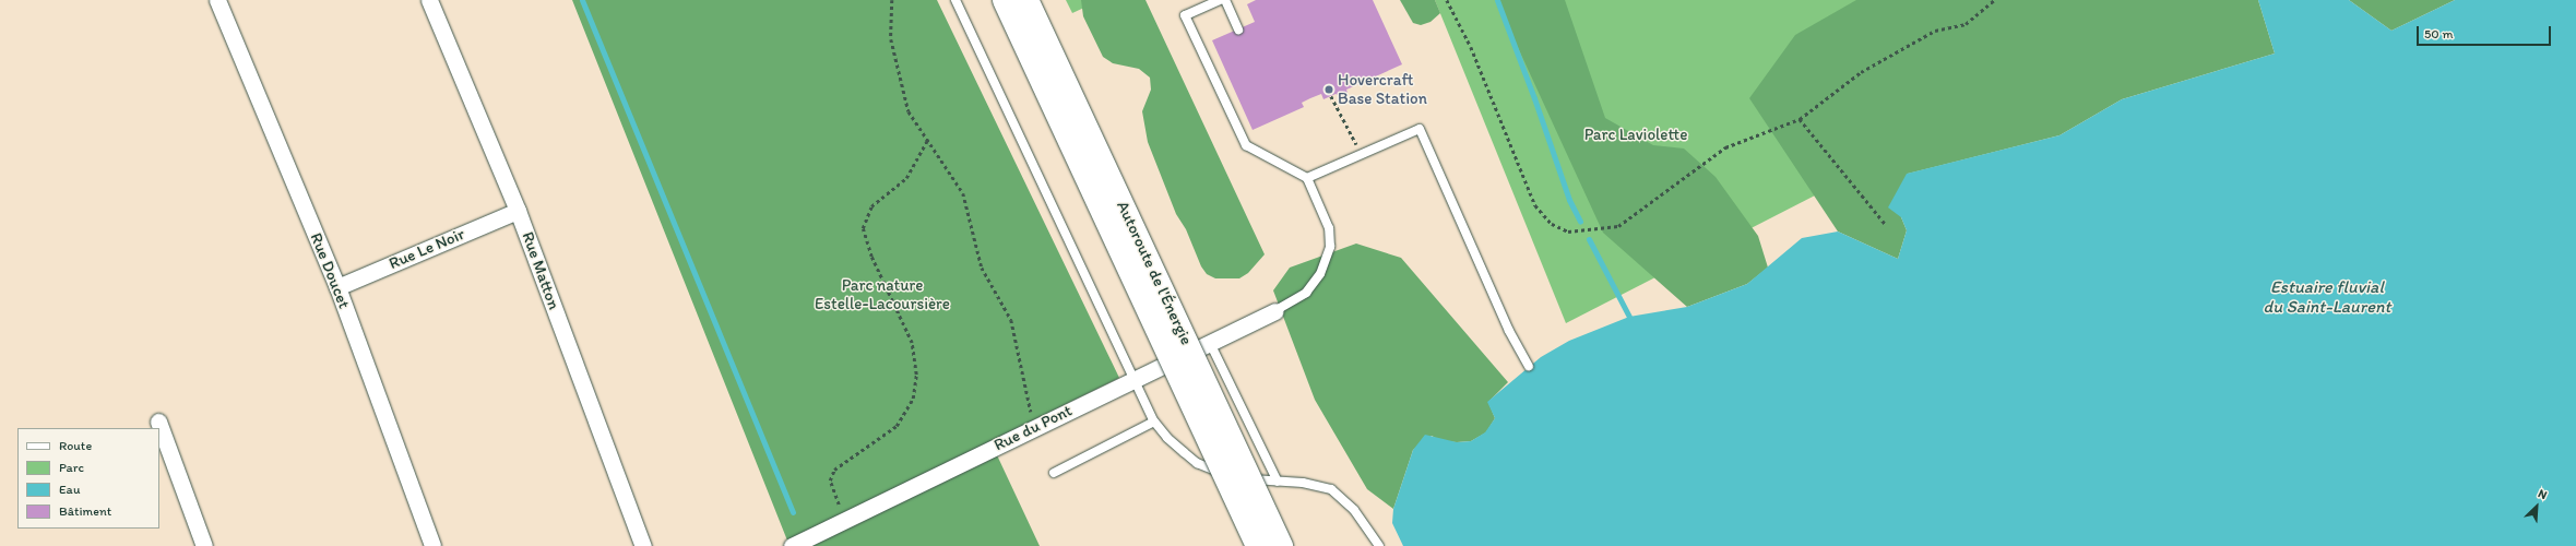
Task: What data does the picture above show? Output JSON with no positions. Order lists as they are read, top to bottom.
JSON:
{
  "streets": {
    "highway": ["Autoroute de l'Énergie"],
    "street": [
      "Rue Le Noir",
      "Rue Doucet",
      "Rue Matton",
      "Rue du Pont"
    ]
  },
  "crossings": [
    ["Rue Le Noir", "Rue Doucet"],
    ["Rue Le Noir", "Rue Matton"]
  ],
  "water": ["Estuaire fluvial du Saint-Laurent"],
  "parks": ["Parc Laviolette", "Parc nature Estelle-Lacoursière"],
  "places": ["Hovercraft Base Station"],
  "legend": [
    "Route",
    "Parc",
    "Eau",
    "Bâtiment"
  ],
  "scale_bar": "50 m",
  "north": "top right"
}
